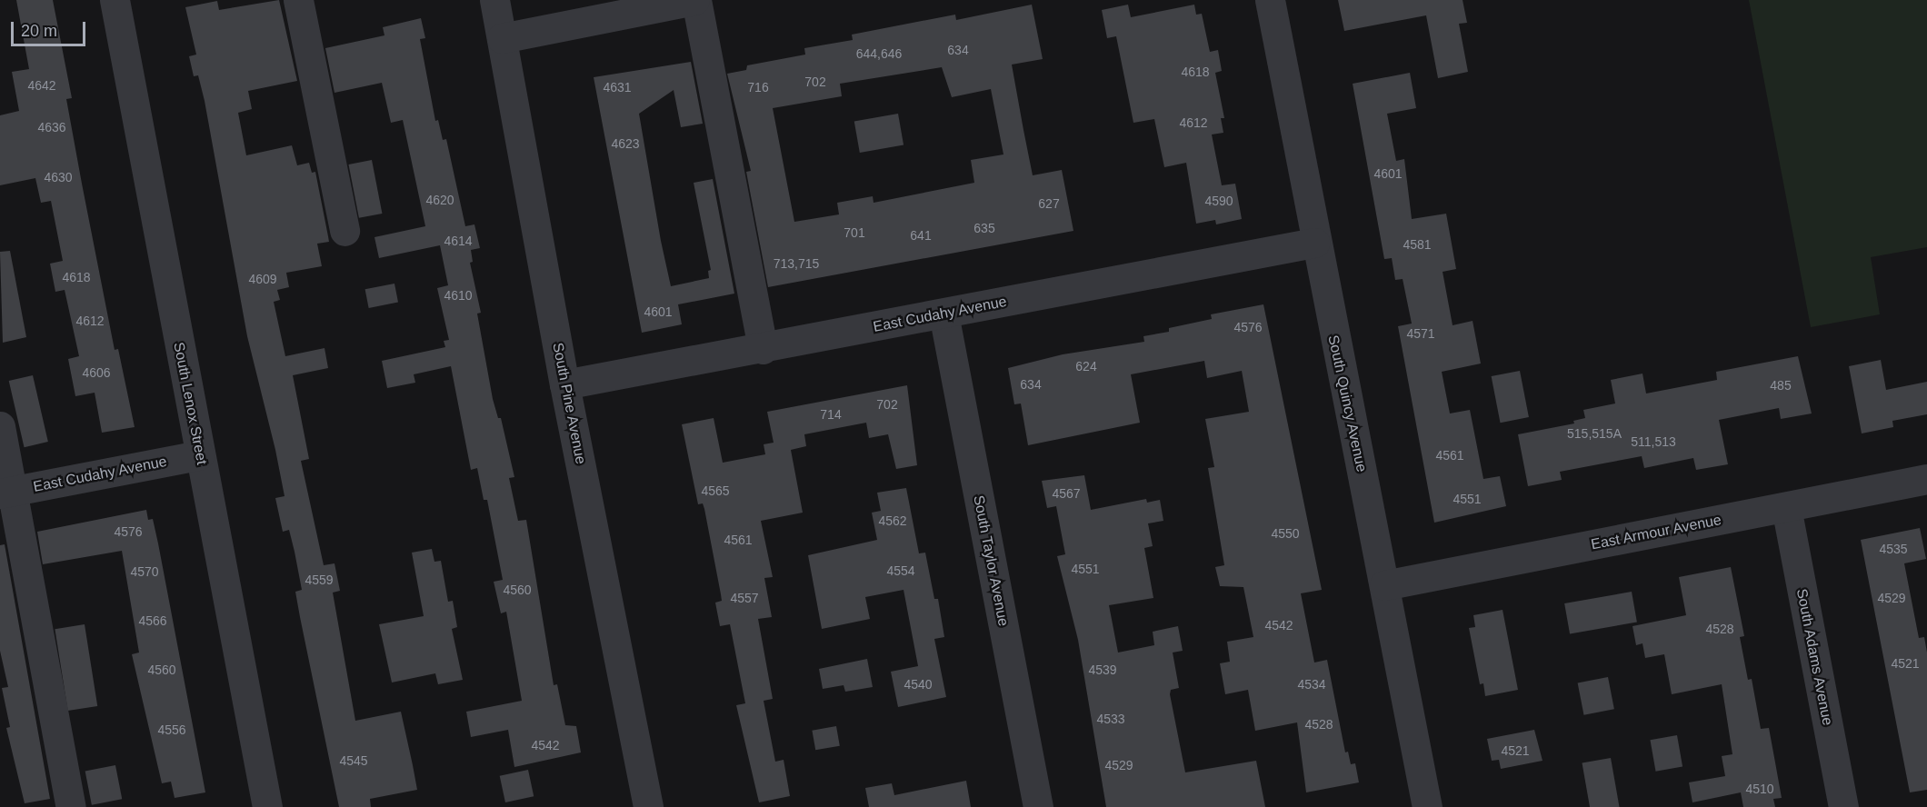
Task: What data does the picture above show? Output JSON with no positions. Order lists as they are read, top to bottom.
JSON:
{
  "streets": {
    "street": [
      "East Cudahy Avenue",
      "South Lenox Street",
      "South Pine Avenue",
      "South Quincy Avenue",
      "East Armour Avenue",
      "South Taylor Avenue",
      "South Adams Avenue"
    ]
  },
  "crossings": [
    ["East Cudahy Avenue", "South Lenox Street"],
    ["East Cudahy Avenue", "South Pine Avenue"],
    ["East Cudahy Avenue", "South Quincy Avenue"],
    ["East Cudahy Avenue", "South Taylor Avenue"],
    ["South Quincy Avenue", "East Armour Avenue"],
    ["East Armour Avenue", "South Adams Avenue"]
  ],
  "house_numbers": [
    "634",
    "644,646",
    "4618",
    "702",
    "4642",
    "4631",
    "716",
    "4612",
    "4636",
    "4623",
    "4601",
    "4630",
    "4620",
    "4590",
    "627",
    "635",
    "701",
    "641",
    "4614",
    "4581",
    "713,715",
    "4618",
    "4609",
    "4610",
    "4601",
    "4612",
    "4576",
    "4571",
    "624",
    "4606",
    "634",
    "485",
    "702",
    "714",
    "515,515A",
    "511,513",
    "4561",
    "4565",
    "4567",
    "4551",
    "4562",
    "4576",
    "4550",
    "4561",
    "4535",
    "4551",
    "4554",
    "4570",
    "4559",
    "4560",
    "4557",
    "4529",
    "4566",
    "4542",
    "4528",
    "4521",
    "4560",
    "4539",
    "4540",
    "4534",
    "4533",
    "4528",
    "4556",
    "4542",
    "4521",
    "4545",
    "4529",
    "4510"
  ],
  "scale_bar": "20 m"
}
